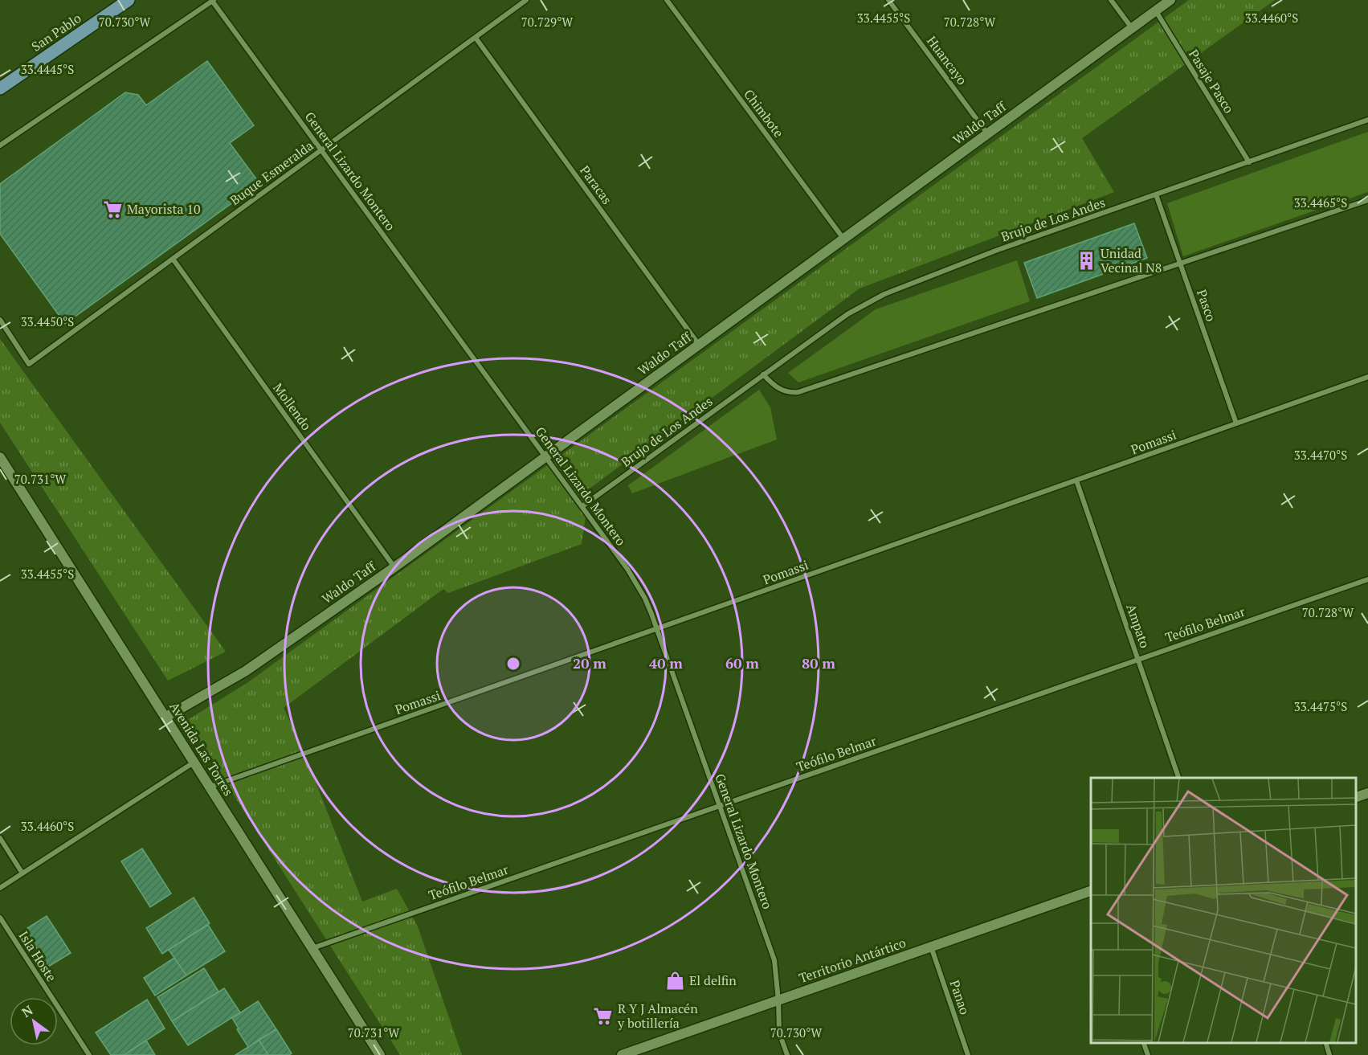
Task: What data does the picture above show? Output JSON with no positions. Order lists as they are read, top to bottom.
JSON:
{
  "streets": {
    "main road": ["San Pablo"],
    "street": [
      "Huancayo",
      "Pasaje Pasco",
      "Chimbote",
      "Waldo Taff",
      "General Lizardo Montero",
      "Buque Esmeralda",
      "Paracas",
      "Brujo de Los Andes",
      "Pasco",
      "Mollendo",
      "Pomassi",
      "Teófilo Belmar",
      "Ampato",
      "Avenida Las Torres",
      "Isla Hoste",
      "Territorio Antártico",
      "Panao"
    ]
  },
  "crossings": [
    ["Huancayo", "Waldo Taff"],
    ["Pasaje Pasco", "Waldo Taff"],
    ["Pasaje Pasco", "Brujo de Los Andes"],
    ["Chimbote", "Waldo Taff"],
    ["Waldo Taff", "General Lizardo Montero"],
    ["Waldo Taff", "Paracas"],
    ["Waldo Taff", "Mollendo"],
    ["Waldo Taff", "Avenida Las Torres"],
    ["General Lizardo Montero", "Buque Esmeralda"],
    ["General Lizardo Montero", "Brujo de Los Andes"],
    ["General Lizardo Montero", "Pomassi"],
    ["General Lizardo Montero", "Teófilo Belmar"],
    ["General Lizardo Montero", "Territorio Antártico"],
    ["Buque Esmeralda", "Paracas"],
    ["Buque Esmeralda", "Mollendo"],
    ["Brujo de Los Andes", "Pasco"],
    ["Pasco", "Pomassi"],
    ["Pomassi", "Ampato"],
    ["Pomassi", "Avenida Las Torres"],
    ["Teófilo Belmar", "Ampato"],
    ["Teófilo Belmar", "Avenida Las Torres"],
    ["Territorio Antártico", "Panao"]
  ],
  "places": {
    "supermarket": ["Mayorista 10", "R Y J Almacén y botillería"],
    "building": ["Unidad Vecinal N8"],
    "shop": ["El delfin"]
  },
  "north": "top left",
  "coordinates": [
    "33.4455°S",
    "33.4460°S",
    "70.730°W",
    "70.729°W",
    "70.728°W",
    "33.4445°S",
    "33.4465°S",
    "33.4450°S",
    "33.4470°S",
    "70.731°W",
    "33.4475°S"
  ],
  "rings": [
    "20 m",
    "40 m",
    "60 m",
    "80 m"
  ]
}
